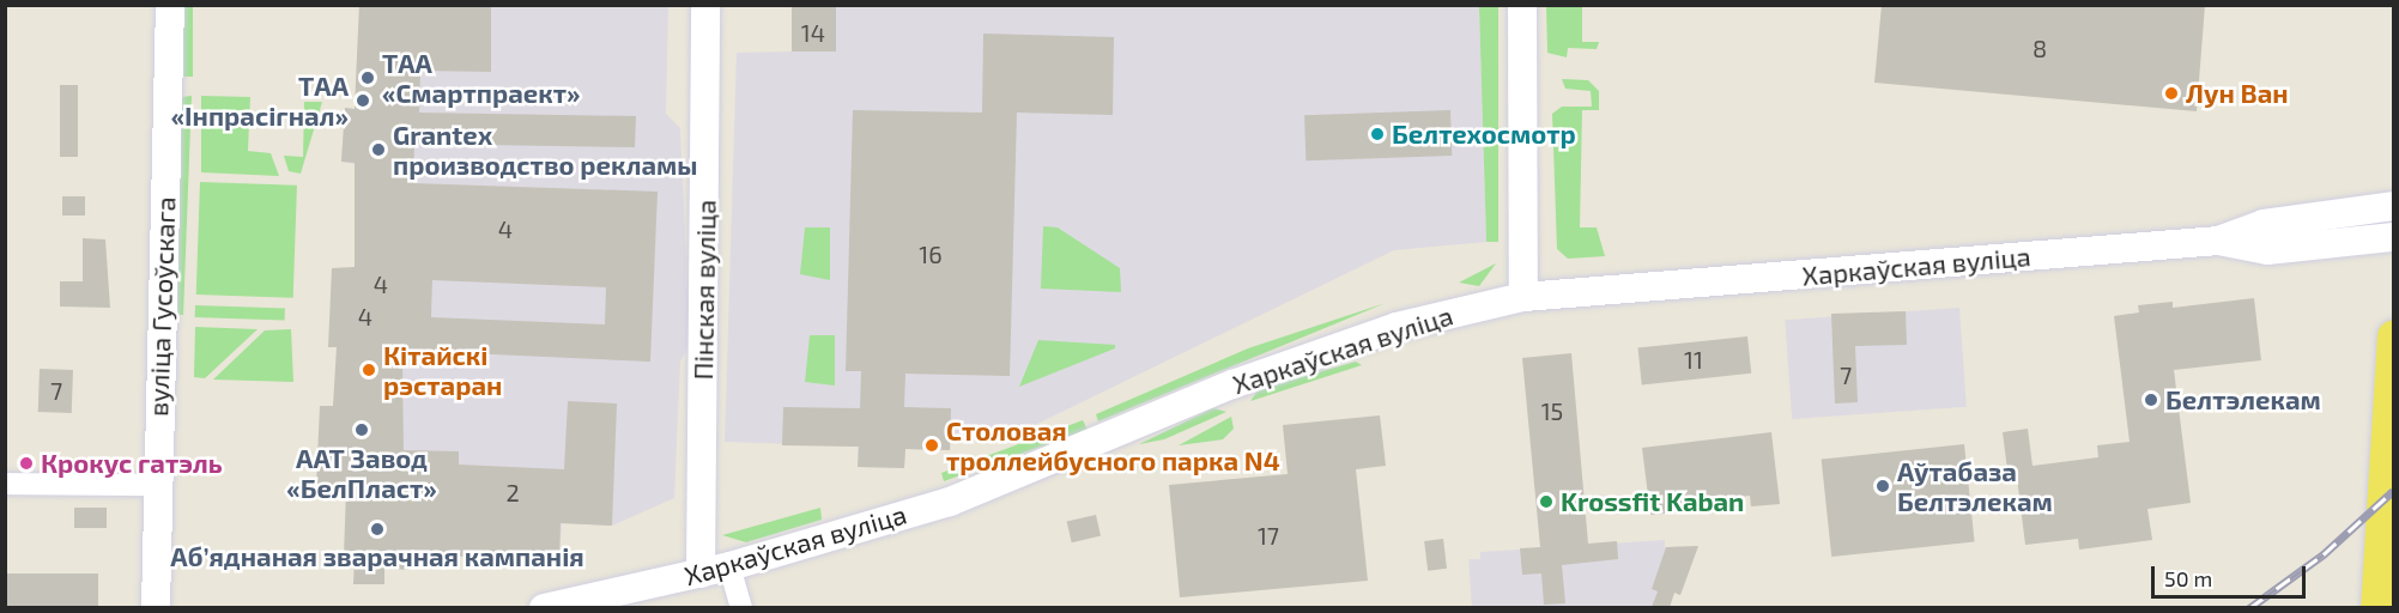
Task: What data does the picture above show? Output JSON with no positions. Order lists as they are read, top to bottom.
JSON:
{
  "streets": {
    "main road": ["Харкаўская вуліца", "Пінская вуліца", "вуліца Гусоўскага"]
  },
  "crossings": [
    ["Харкаўская вуліца", "Пінская вуліца"]
  ],
  "places": [
    "ТАА «Смартпраект»",
    "Лун Ван",
    "ТАА «Інпрасігнал»",
    "Белтехосмотр",
    "Grantex производство рекламы",
    "Кітайскі рэстаран",
    "Белтэлекам",
    "ААТ Завод «БелПласт»",
    "Столовая троллейбусного парка N4",
    "Крокус гатэль",
    "Аўтабаза Белтэлекам",
    "Krossfit Kaban",
    "Абʼяднаная зварачная кампанія"
  ],
  "house_numbers": [
    "14",
    "8",
    "4",
    "16",
    "4",
    "4",
    "11",
    "7",
    "7",
    "15",
    "2",
    "17"
  ],
  "scale_bar": "50 m"
}
